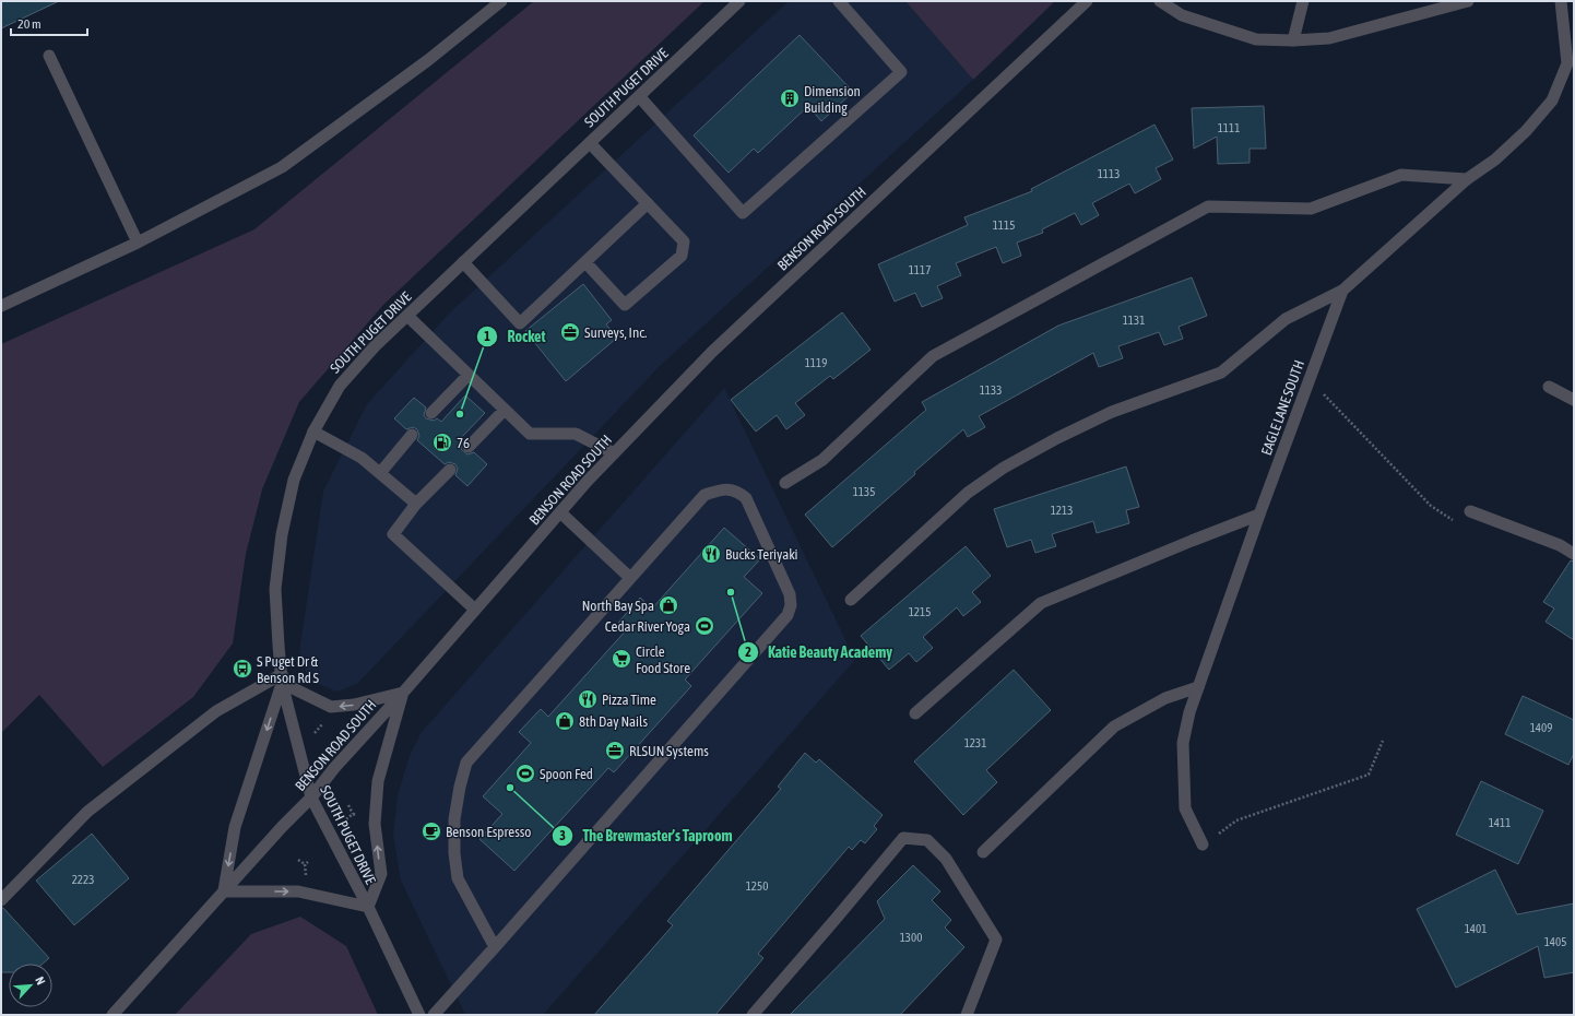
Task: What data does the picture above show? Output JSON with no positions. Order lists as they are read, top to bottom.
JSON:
{
  "streets": {
    "street": ["SOUTH PUGET DRIVE", "BENSON ROAD SOUTH", "EAGLE LANE SOUTH"]
  },
  "crossings": [
    ["SOUTH PUGET DRIVE", "BENSON ROAD SOUTH"]
  ],
  "places": {
    "building": ["Dimension Building"],
    "office": ["Surveys, Inc.", "RLSUN Systems"],
    "other": ["Rocket", "Katie Beauty Academy", "The Brewmaster’s Taproom"],
    "fuel station": ["76"],
    "restaurant": ["Bucks Teriyaki", "Pizza Time"],
    "shop": ["North Bay Spa", "8th Day Nails"],
    "sports": ["Cedar River Yoga", "Spoon Fed"],
    "supermarket": ["Circle Food Store"],
    "bus stop": ["S Puget Dr & Benson Rd S"],
    "cafe": ["Benson Espresso"]
  },
  "house_numbers": [
    "1111",
    "1113",
    "1115",
    "1117",
    "1131",
    "1119",
    "1133",
    "1135",
    "1213",
    "1215",
    "1409",
    "1231",
    "1411",
    "2223",
    "1250",
    "1401",
    "1300",
    "1405"
  ],
  "scale_bar": "20 m",
  "north": "top right"
}
